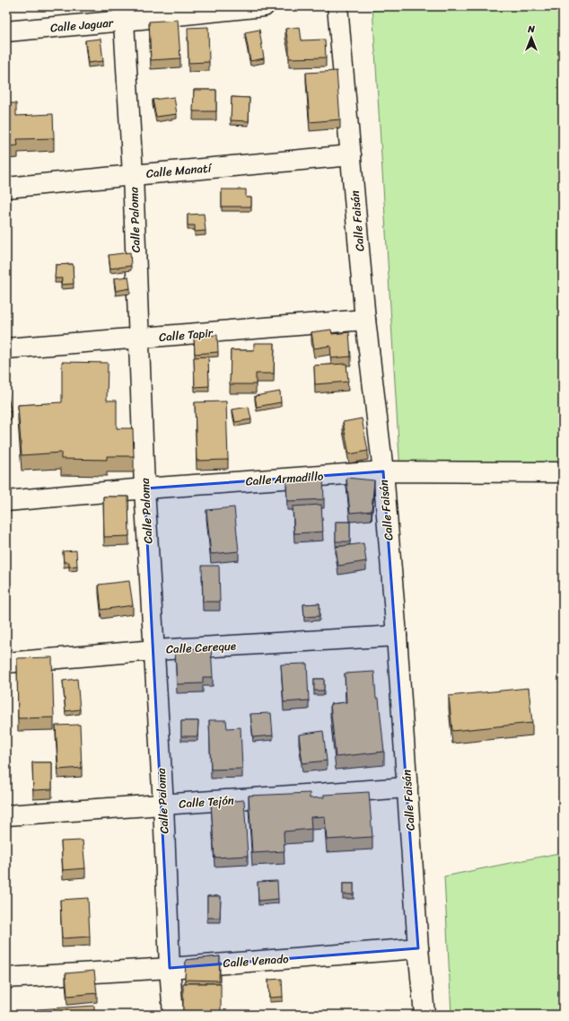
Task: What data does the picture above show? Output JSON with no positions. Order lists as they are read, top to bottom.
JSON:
{
  "streets": {
    "street": [
      "Calle Jaguar",
      "Calle Manatí",
      "Calle Paloma",
      "Calle Faisán",
      "Calle Tapir",
      "Calle Armadillo",
      "Calle Cereque",
      "Calle Tejón",
      "Calle Venado"
    ]
  },
  "crossings": [
    ["Calle Jaguar", "Calle Paloma"],
    ["Calle Manatí", "Calle Paloma"],
    ["Calle Manatí", "Calle Faisán"],
    ["Calle Paloma", "Calle Tapir"],
    ["Calle Paloma", "Calle Armadillo"],
    ["Calle Paloma", "Calle Cereque"],
    ["Calle Paloma", "Calle Tejón"],
    ["Calle Paloma", "Calle Venado"],
    ["Calle Faisán", "Calle Tapir"],
    ["Calle Faisán", "Calle Armadillo"],
    ["Calle Faisán", "Calle Cereque"],
    ["Calle Faisán", "Calle Tejón"],
    ["Calle Faisán", "Calle Venado"]
  ],
  "north": "top"
}
